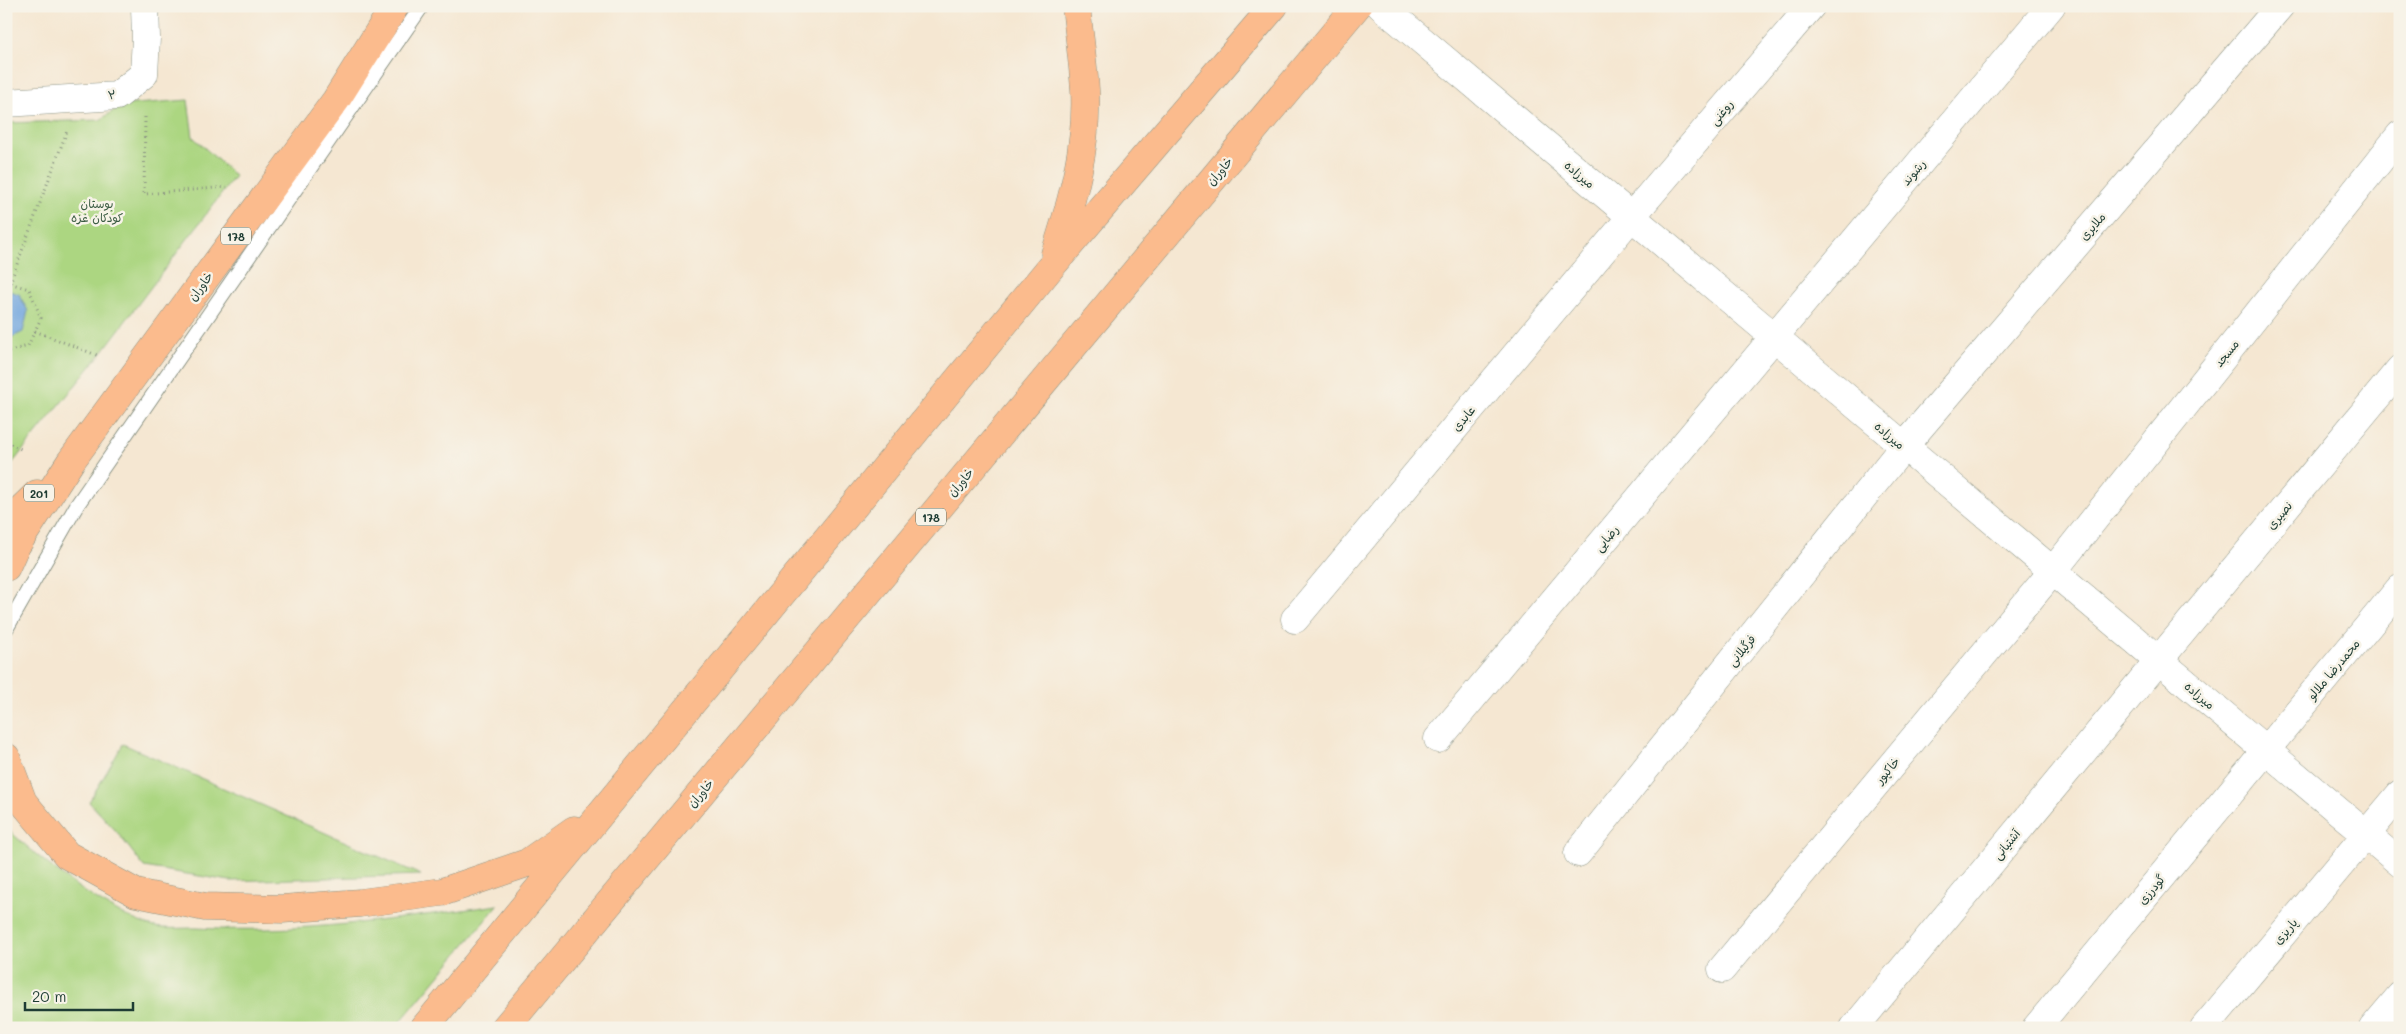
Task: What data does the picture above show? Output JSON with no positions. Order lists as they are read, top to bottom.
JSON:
{
  "streets": {
    "main road": ["خاوران", "178", "201"],
    "street": [
      "۲",
      "روغنی",
      "رشوند",
      "میرزاده",
      "ملایری",
      "مسجد",
      "عابدی",
      "نصیری",
      "رضایی",
      "فرگیلانی",
      "محمدرضا ملالو",
      "خاکپور",
      "آشتیانی",
      "گودرزی",
      "پاریزی"
    ]
  },
  "crossings": [
    ["روغنی", "میرزاده"],
    ["روغنی", "عابدی"],
    ["خاوران", "201"],
    ["رشوند", "میرزاده"],
    ["رشوند", "رضایی"],
    ["میرزاده", "ملایری"],
    ["میرزاده", "مسجد"],
    ["میرزاده", "عابدی"],
    ["میرزاده", "نصیری"],
    ["میرزاده", "رضایی"],
    ["میرزاده", "فرگیلانی"],
    ["میرزاده", "محمدرضا ملالو"],
    ["میرزاده", "خاکپور"],
    ["میرزاده", "آشتیانی"],
    ["میرزاده", "گودرزی"],
    ["میرزاده", "پاریزی"],
    ["ملایری", "فرگیلانی"],
    ["مسجد", "خاکپور"],
    ["نصیری", "آشتیانی"],
    ["محمدرضا ملالو", "گودرزی"]
  ],
  "parks": ["بوستان کودکان غزه"],
  "scale_bar": "20 m"
}
